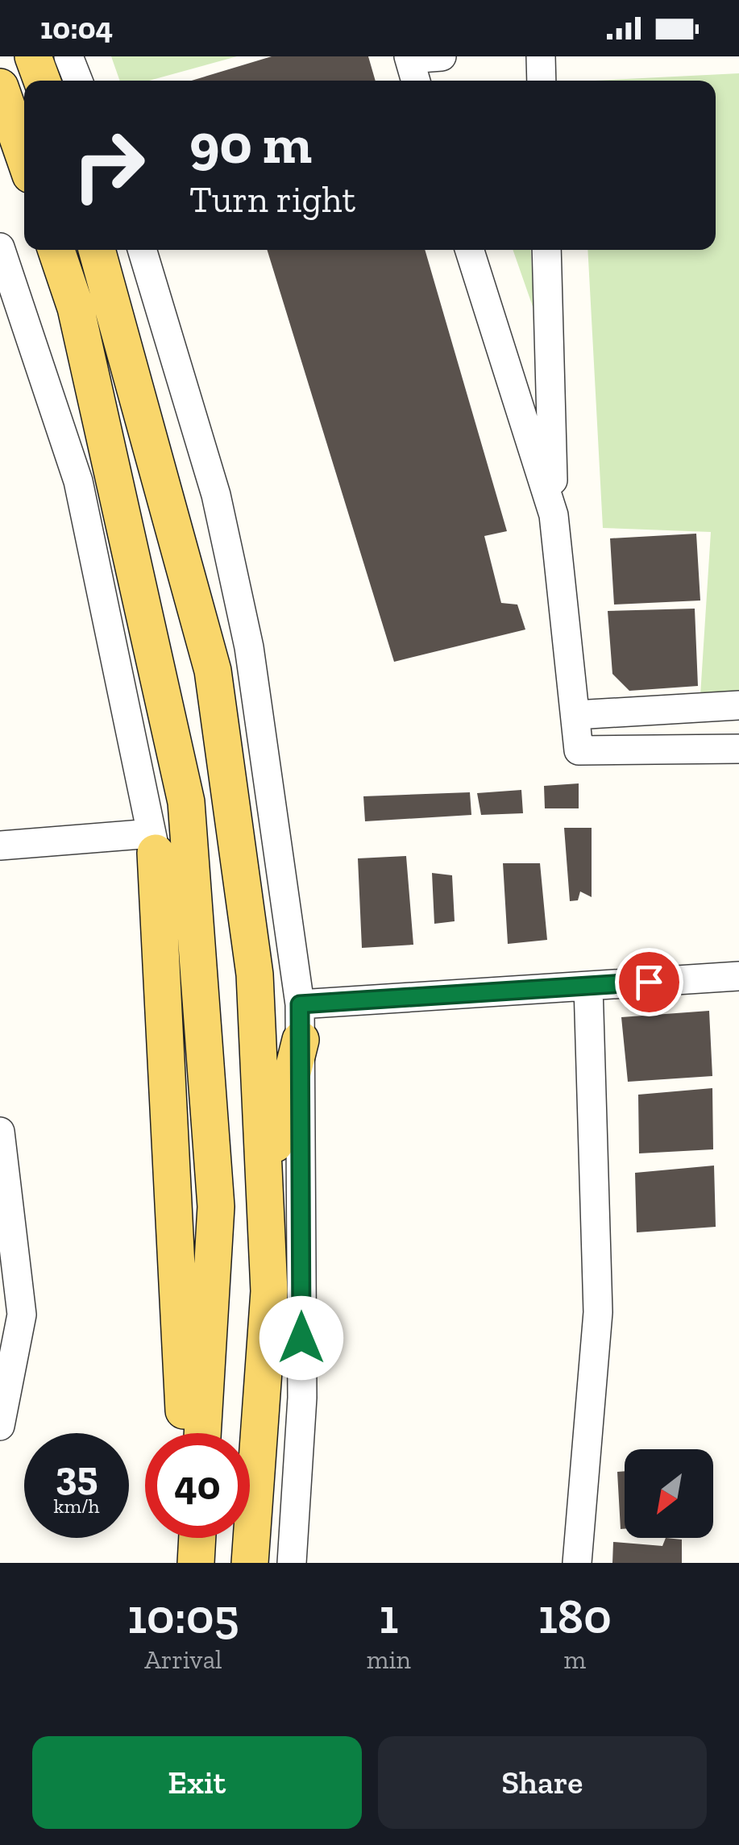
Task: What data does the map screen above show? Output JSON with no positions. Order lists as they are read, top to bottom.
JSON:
{
  "north": "bottom left",
  "page": {
    "status": "10:04",
    "turn": ["90 m", "Turn right"],
    "speed": "35 km/h",
    "limit": "40",
    "eta": [
      "10:05",
      "Arrival",
      "1",
      "min",
      "180",
      "m"
    ],
    "buttons": ["Exit", "Share"]
  }
}
